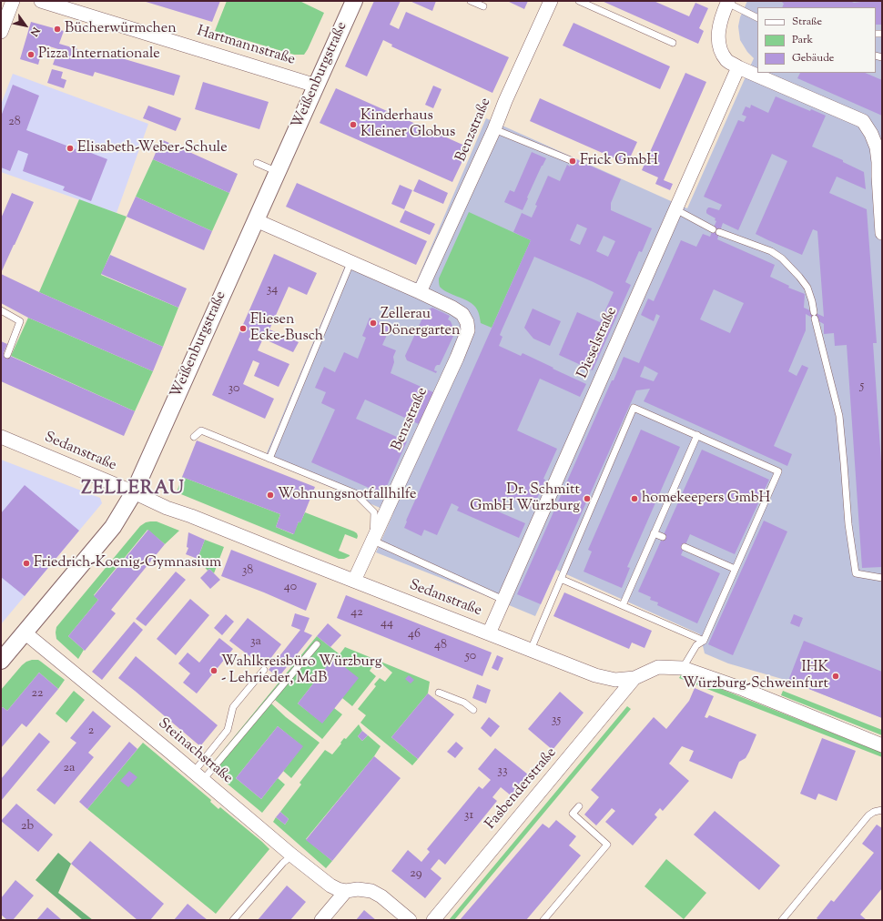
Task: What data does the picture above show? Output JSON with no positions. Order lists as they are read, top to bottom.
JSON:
{
  "streets": {
    "street": [
      "Hartmannstraße",
      "Weißenburgstraße",
      "Benzstraße",
      "Dieselstraße",
      "Sedanstraße",
      "Steinachstraße",
      "Fasbenderstraße"
    ]
  },
  "crossings": [
    ["Hartmannstraße", "Weißenburgstraße"],
    ["Weißenburgstraße", "Benzstraße"],
    ["Weißenburgstraße", "Sedanstraße"],
    ["Weißenburgstraße", "Steinachstraße"],
    ["Benzstraße", "Sedanstraße"],
    ["Dieselstraße", "Sedanstraße"],
    ["Sedanstraße", "Fasbenderstraße"]
  ],
  "districts": ["ZELLERAU"],
  "places": [
    "Bücherwürmchen",
    "Pizza Internationale",
    "Kinderhaus Kleiner Globus",
    "Elisabeth-Weber-Schule",
    "Frick GmbH",
    "Zellerau Dönergarten",
    "Fliesen Ecke-Busch",
    "Wohnungsnotfallhilfe",
    "Dr. Schmitt GmbH Würzburg",
    "homekeepers GmbH",
    "Friedrich-Koenig-Gymnasium",
    "Wahlkreisbüro Würzburg - Lehrieder, MdB",
    "IHK Würzburg-Schweinfurt"
  ],
  "house_numbers": [
    "28",
    "34",
    "5",
    "30",
    "38",
    "40",
    "42",
    "44",
    "46",
    "3a",
    "48",
    "50",
    "22",
    "35",
    "2",
    "2a",
    "33",
    "31",
    "2b",
    "29"
  ],
  "legend": ["Straße", "Park", "Gebäude"],
  "north": "bottom right"
}
